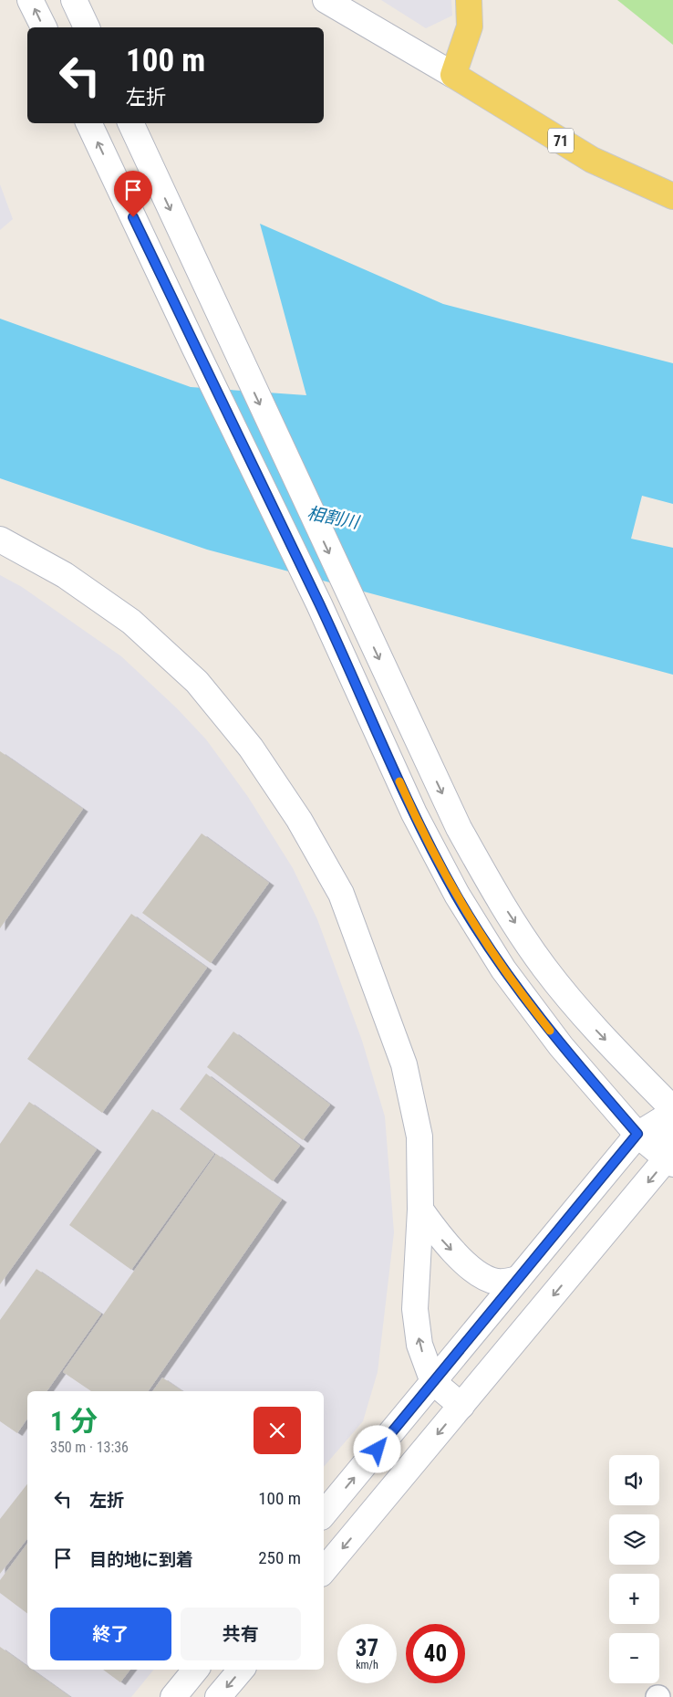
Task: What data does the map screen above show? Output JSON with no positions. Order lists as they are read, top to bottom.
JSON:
{
  "streets": {
    "main road": ["71"]
  },
  "water": ["相割川"],
  "page": {
    "turn": ["100 m", "左折"],
    "heading": ["1 分", "350 m · 13:36"],
    "map_buttons": ["+", "−"],
    "list": [
      {
        "name": "左折",
        "value": "100 m"
      },
      {
        "name": "目的地に到着",
        "value": "250 m"
      }
    ],
    "buttons": ["終了", "共有"],
    "speed": "37 km/h",
    "limit": "40"
  }
}
